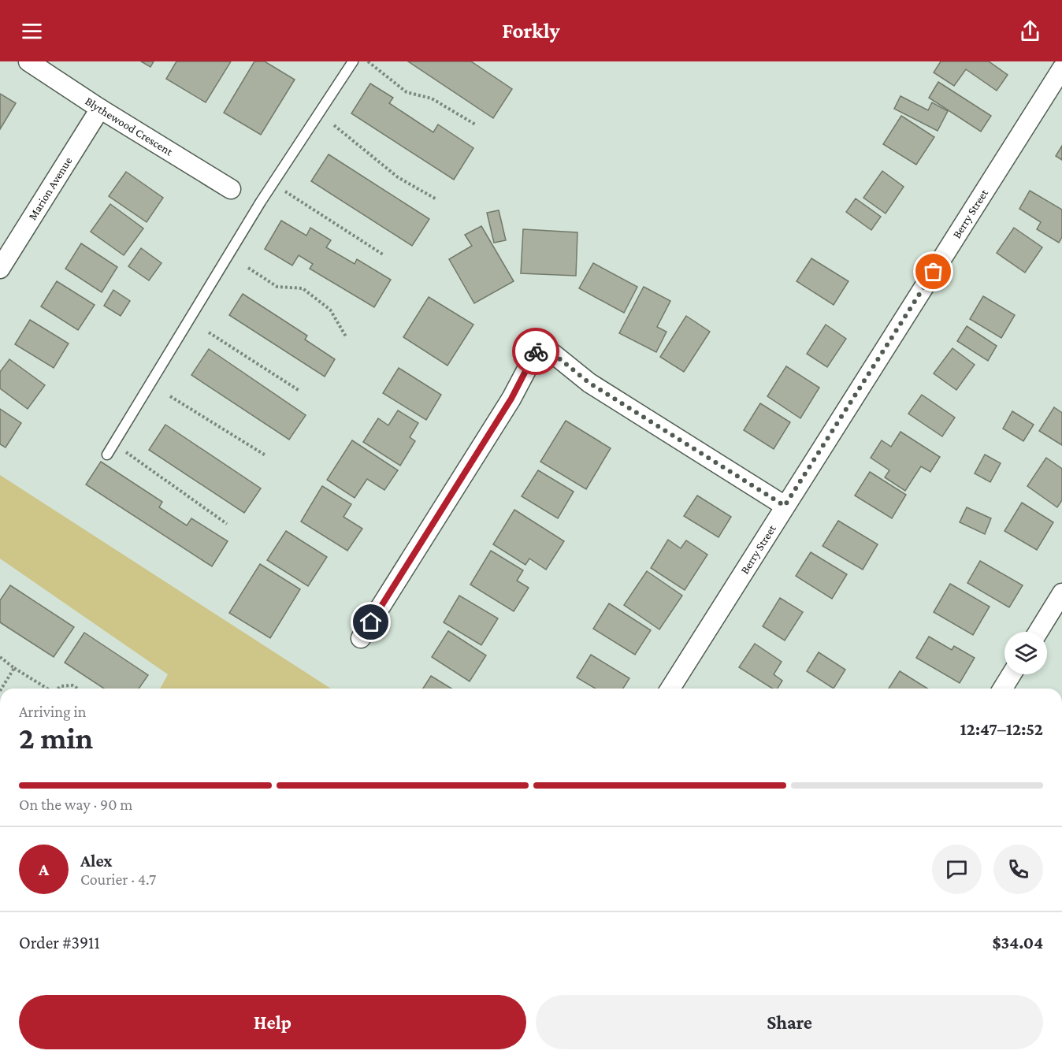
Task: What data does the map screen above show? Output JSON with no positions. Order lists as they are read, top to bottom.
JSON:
{
  "streets": {
    "street": ["Blythewood Crescent", "Marion Avenue", "Berry Street"]
  },
  "crossings": [
    ["Blythewood Crescent", "Marion Avenue"]
  ],
  "page": {
    "header": "Forkly",
    "heading": ["2 min", "Arriving in", "12:47–12:52"],
    "panel": [
      "Alex",
      "Courier · 4.7",
      "Order #3911",
      "$34.04"
    ],
    "bar": "On the way · 90 m",
    "round": "A",
    "buttons": ["Help", "Share"]
  }
}
